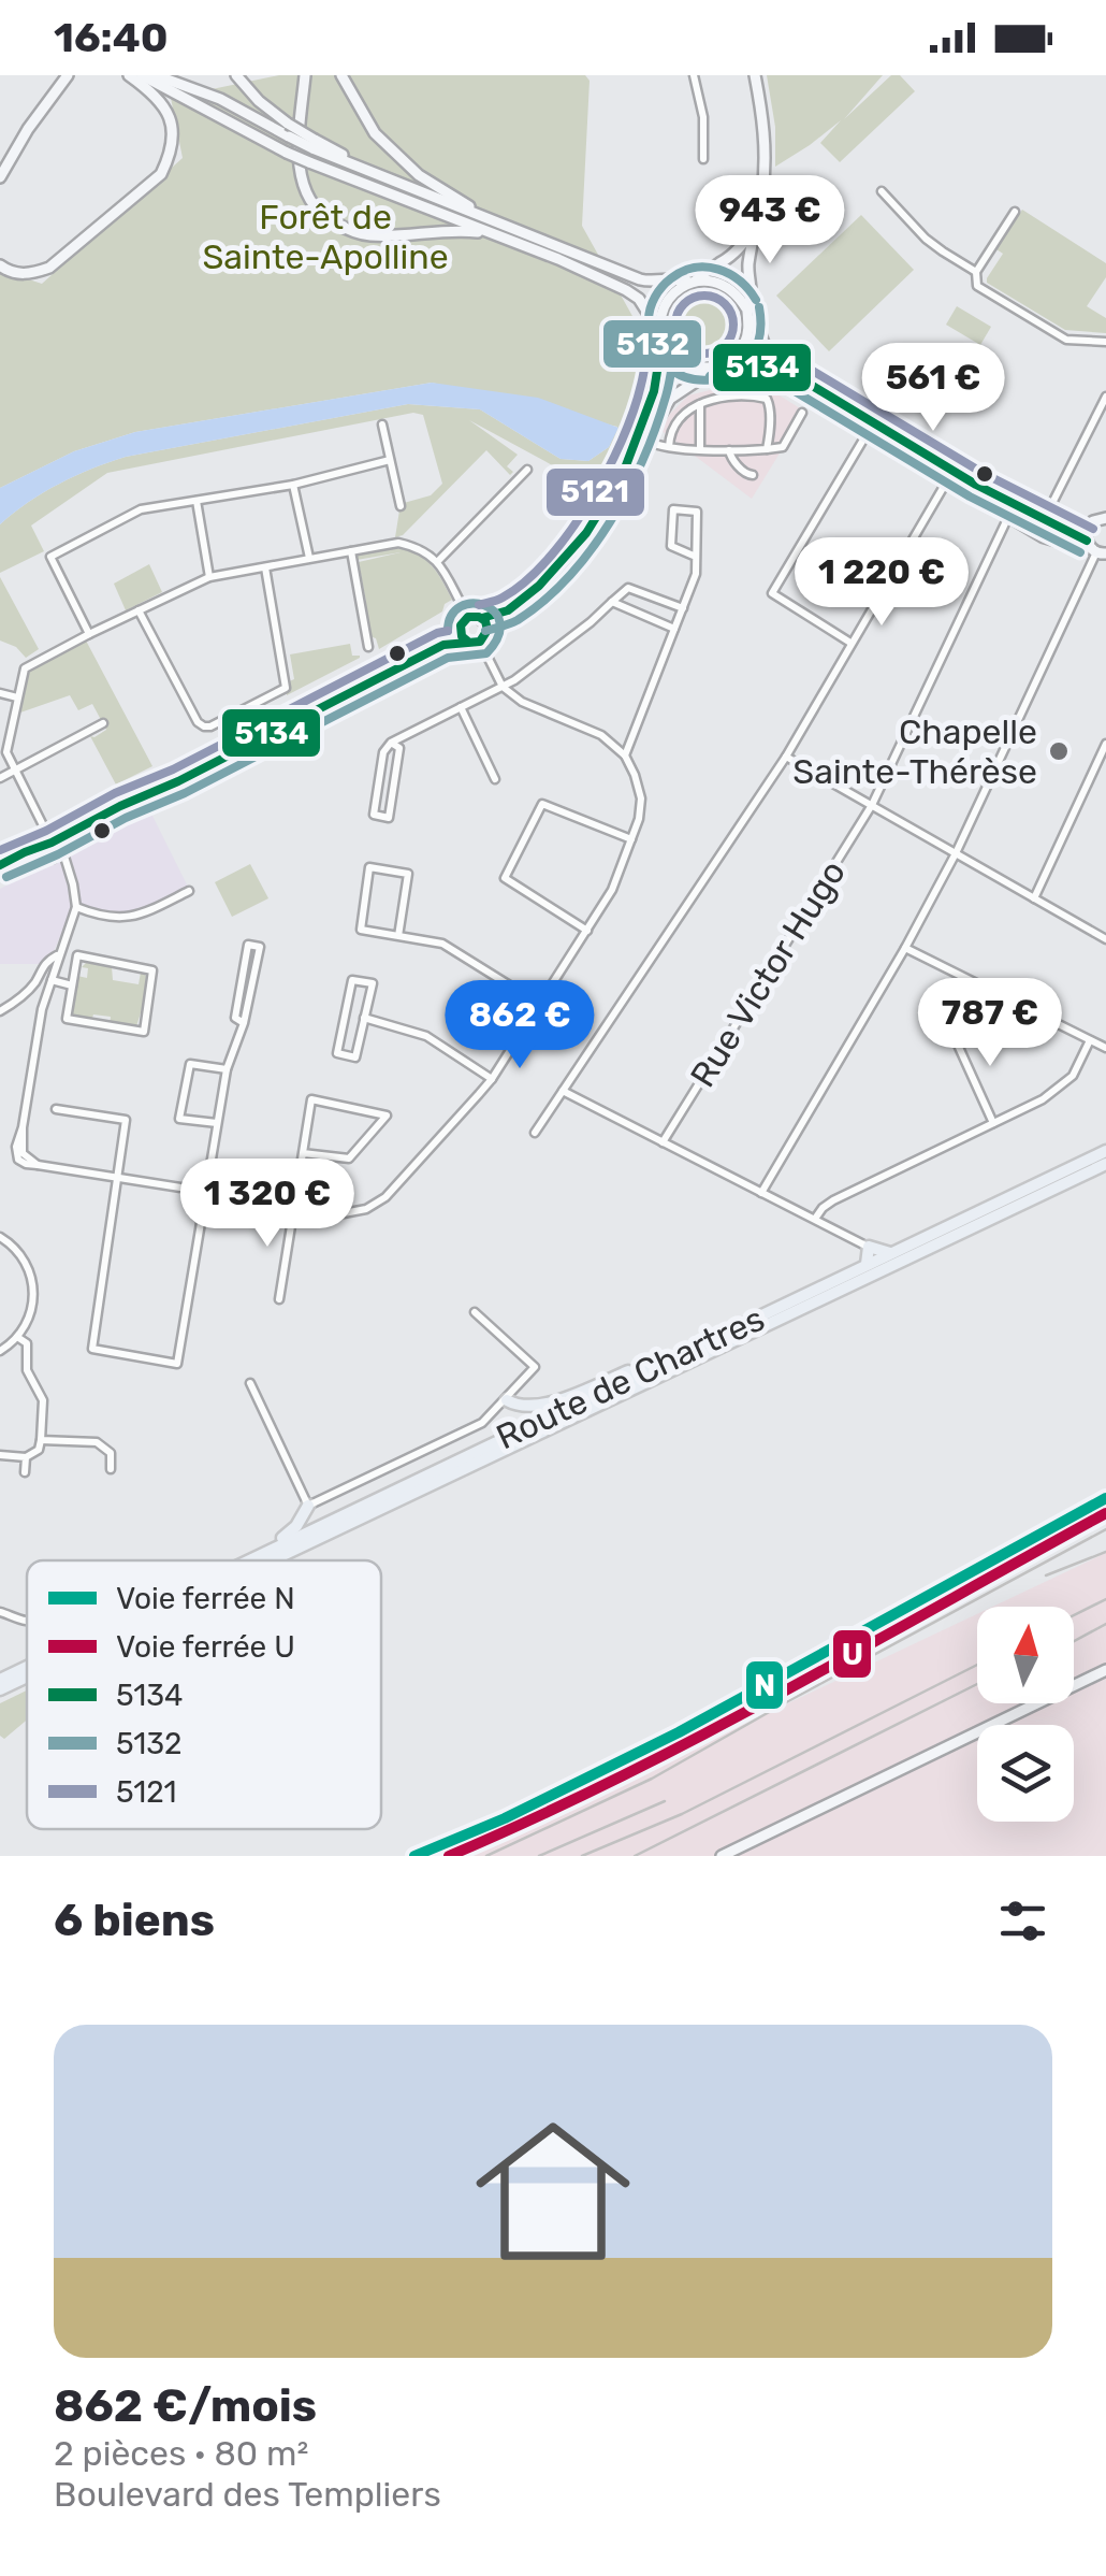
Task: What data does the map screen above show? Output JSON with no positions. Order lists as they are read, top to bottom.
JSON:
{
  "streets": {
    "main road": ["Route de Chartres"],
    "street": ["Rue Victor Hugo"]
  },
  "parks": ["Forêt de Sainte-Apolline"],
  "places": ["Chapelle Sainte-Thérèse"],
  "lines": [
    "transit line 5132",
    "transit line 5121",
    "transit line 5134",
    "rail line N",
    "rail line U"
  ],
  "legend": [
    "Voie ferrée N",
    "Voie ferrée U",
    "5134",
    "5132",
    "5121"
  ],
  "north": "top",
  "page": {
    "status": "16:40",
    "price": [
      "943 €",
      "561 €",
      "1 220 €",
      "787 €",
      "862 €",
      "1 320 €"
    ],
    "heading": "6 biens",
    "list": [
      {
        "name": "862 €/mois",
        "note": "2 pièces · 80 m² · Boulevard des Templiers"
      }
    ]
  }
}
